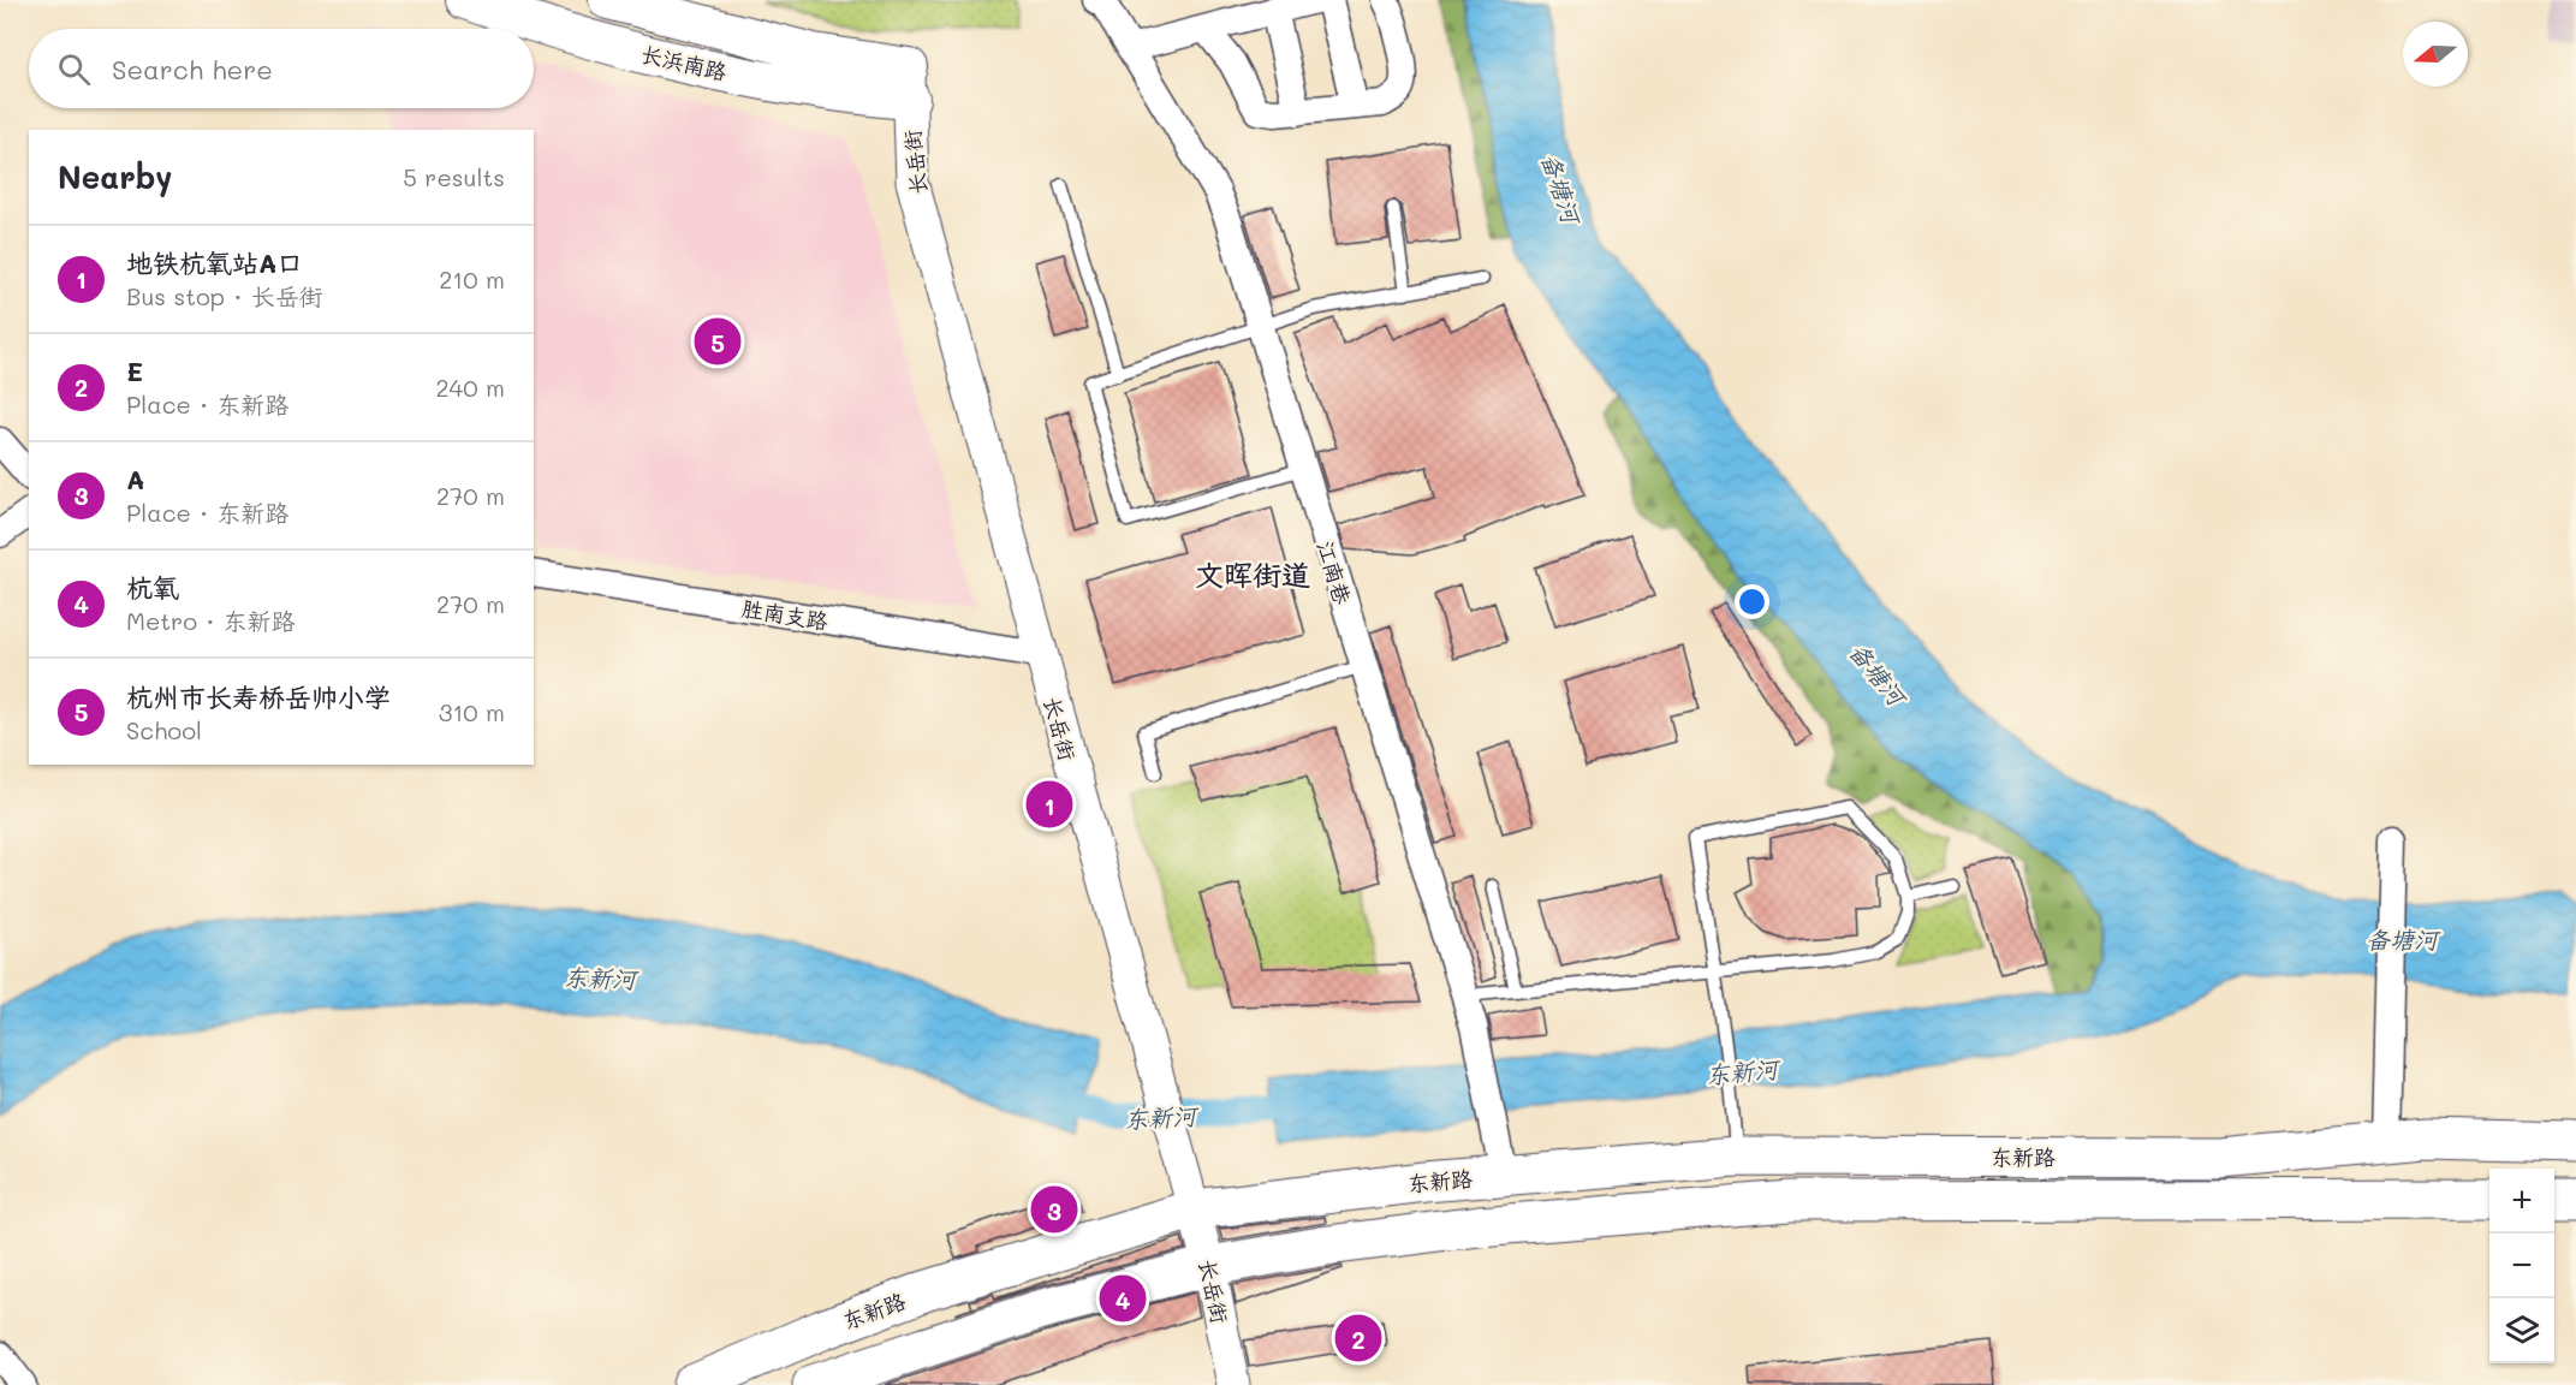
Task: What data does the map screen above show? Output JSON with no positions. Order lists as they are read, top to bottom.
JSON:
{
  "streets": {
    "main road": ["长浜南路", "东新路"],
    "street": ["长岳街", "江南巷", "胜南支路"]
  },
  "crossings": [
    ["长浜南路", "长岳街"],
    ["长岳街", "胜南支路"],
    ["长岳街", "东新路"],
    ["江南巷", "东新路"]
  ],
  "districts": ["文晖街道"],
  "water": ["备塘河", "东新河"],
  "north": "left",
  "page": {
    "search": "Search here",
    "heading": ["Nearby", "5 results"],
    "list": [
      {
        "mark": "1",
        "name": "地铁杭氧站A口",
        "note": "Bus stop · 长岳街",
        "value": "210 m"
      },
      {
        "mark": "2",
        "name": "E",
        "note": "Place · 东新路",
        "value": "240 m"
      },
      {
        "mark": "3",
        "name": "A",
        "note": "Place · 东新路",
        "value": "270 m"
      },
      {
        "mark": "4",
        "name": "杭氧",
        "note": "Metro · 东新路",
        "value": "270 m"
      },
      {
        "mark": "5",
        "name": "杭州市长寿桥岳帅小学",
        "note": "School",
        "value": "310 m"
      }
    ],
    "pins": [
      "5",
      "1",
      "3",
      "4",
      "2"
    ],
    "map_buttons": ["+", "−"]
  }
}
